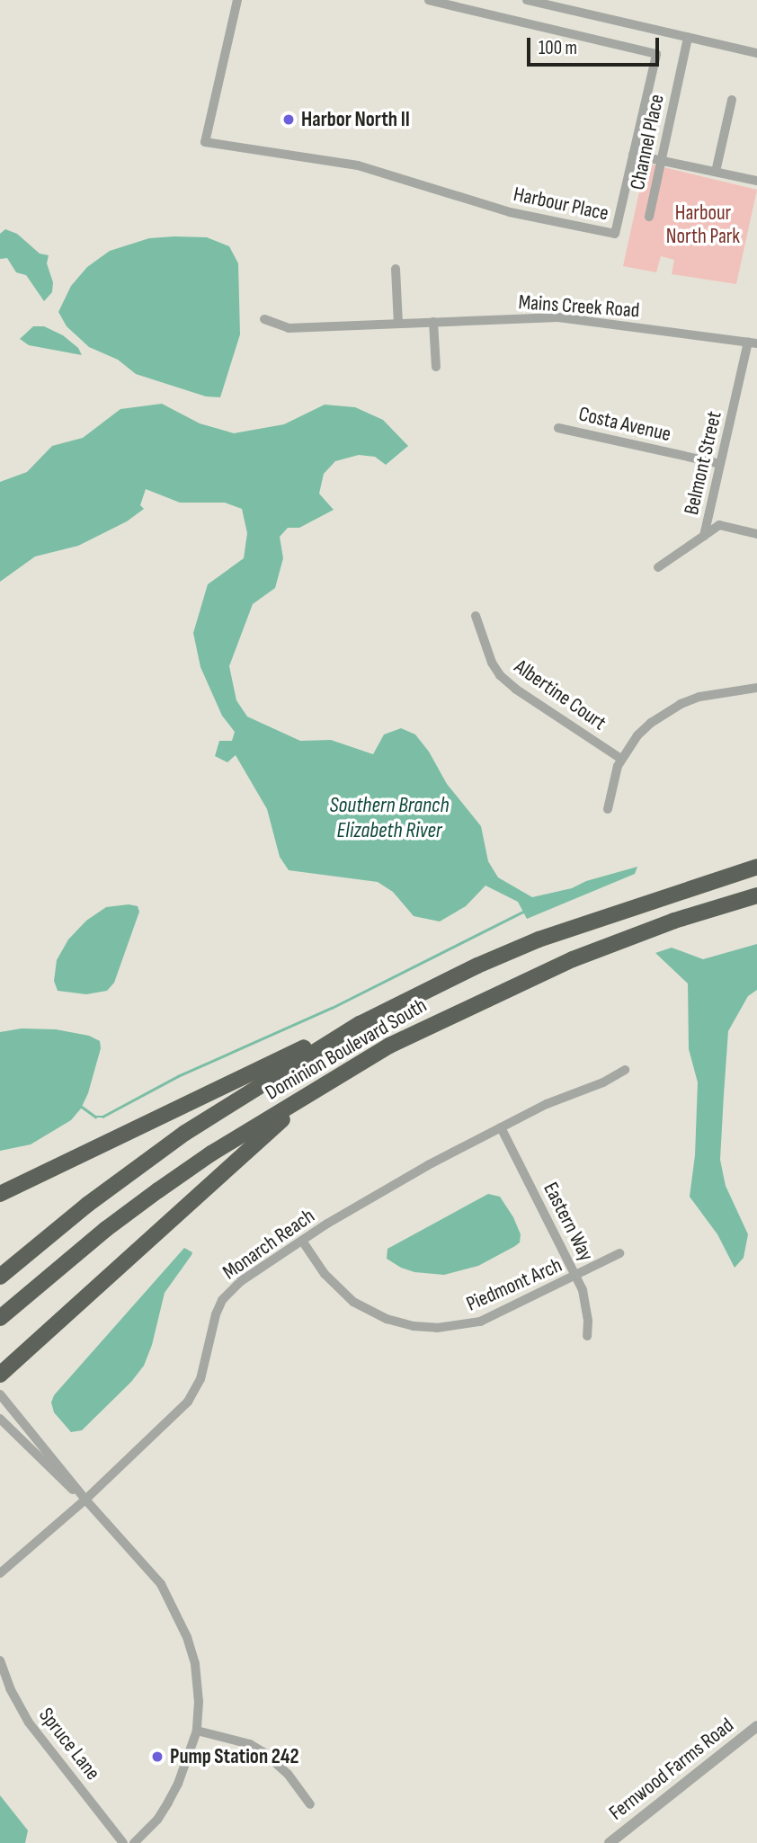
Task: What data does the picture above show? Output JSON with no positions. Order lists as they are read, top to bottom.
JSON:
{
  "streets": {
    "highway": ["Dominion Boulevard South"],
    "street": [
      "Channel Place",
      "Harbour Place",
      "Mains Creek Road",
      "Costa Avenue",
      "Belmont Street",
      "Albertine Court",
      "Eastern Way",
      "Monarch Reach",
      "Piedmont Arch",
      "Spruce Lane",
      "Fernwood Farms Road"
    ]
  },
  "crossings": [
    ["Mains Creek Road", "Belmont Street"],
    ["Costa Avenue", "Belmont Street"],
    ["Eastern Way", "Monarch Reach"],
    ["Eastern Way", "Piedmont Arch"],
    ["Monarch Reach", "Piedmont Arch"]
  ],
  "water": ["Southern Branch Elizabeth River"],
  "parks": ["Harbour North Park"],
  "places": ["Harbor North II", "Pump Station 242"],
  "scale_bar": "100 m"
}
